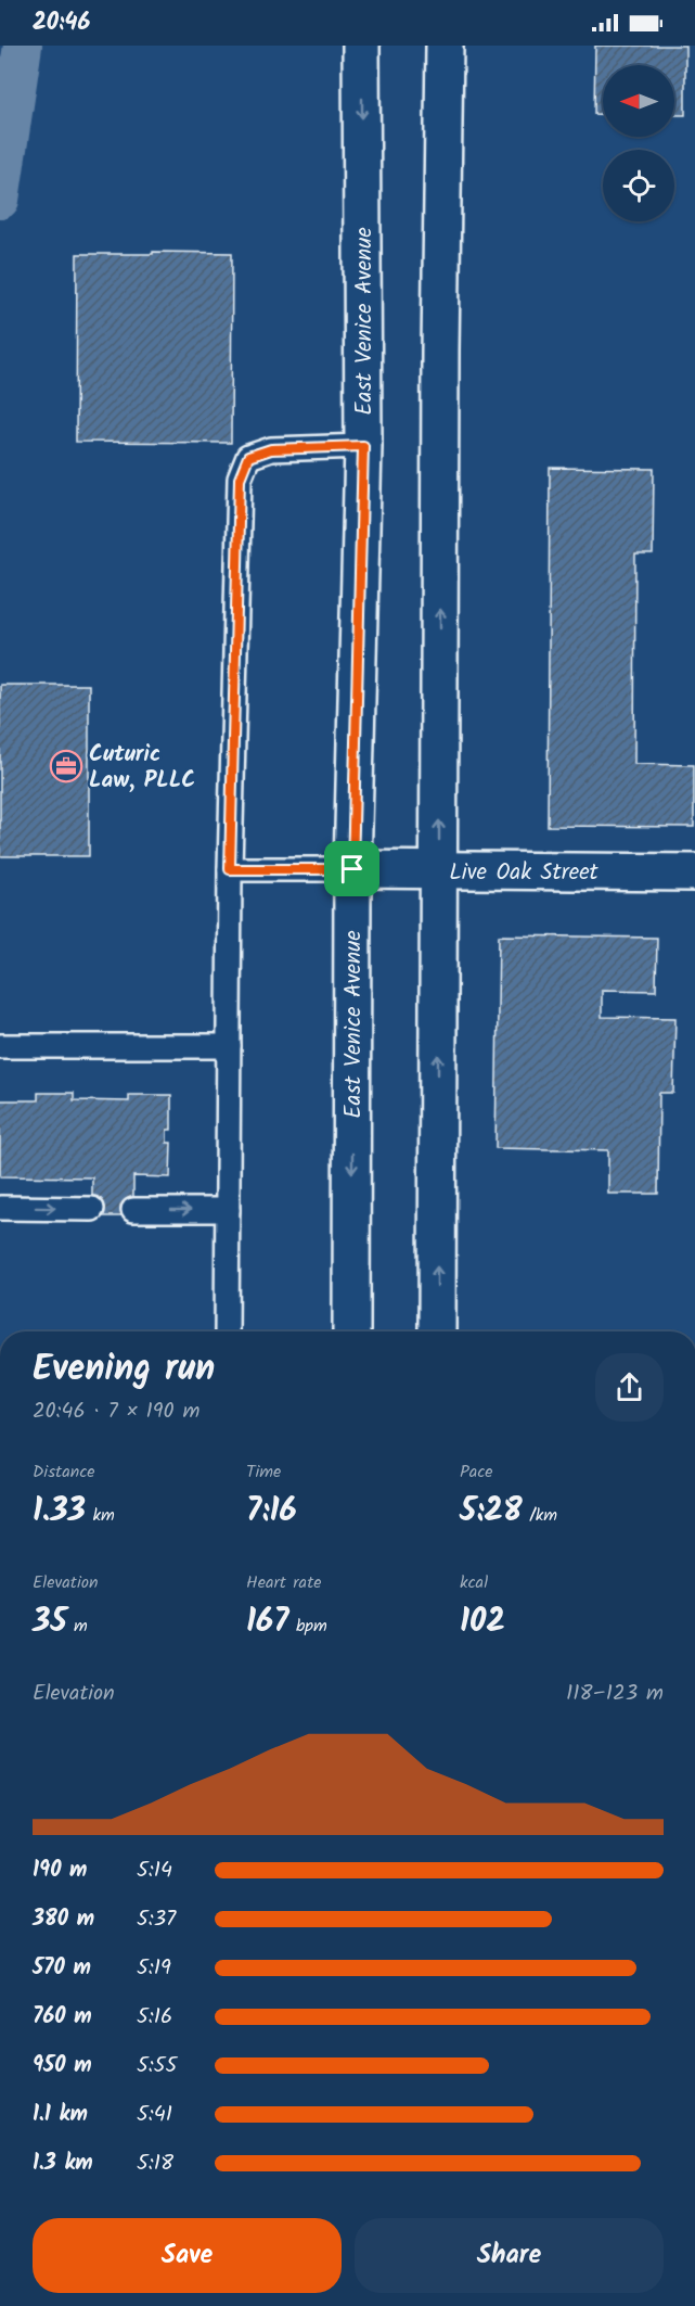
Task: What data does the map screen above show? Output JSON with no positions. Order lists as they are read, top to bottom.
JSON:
{
  "streets": {
    "main road": ["East Venice Avenue", "Live Oak Street"]
  },
  "crossings": [
    ["East Venice Avenue", "Live Oak Street"]
  ],
  "places": {
    "office": ["Cuturic Law, PLLC"]
  },
  "north": "left",
  "page": {
    "status": "20:46",
    "heading": ["Evening run", "20:46 · 7 × 190 m"],
    "stats": [
      ["Distance", "1.33 km"],
      ["Time", "7:16"],
      ["Pace", "5:28 /km"],
      ["Elevation", "35 m"],
      ["Heart rate", "167 bpm"],
      ["kcal", "102"]
    ],
    "chart": ["Elevation", "118–123 m"],
    "list": [
      {
        "name": "190 m",
        "note": "5:14"
      },
      {
        "name": "380 m",
        "note": "5:37"
      },
      {
        "name": "570 m",
        "note": "5:19"
      },
      {
        "name": "760 m",
        "note": "5:16"
      },
      {
        "name": "950 m",
        "note": "5:55"
      },
      {
        "name": "1.1 km",
        "note": "5:41"
      },
      {
        "name": "1.3 km",
        "note": "5:18"
      }
    ],
    "buttons": ["Save", "Share"]
  }
}
